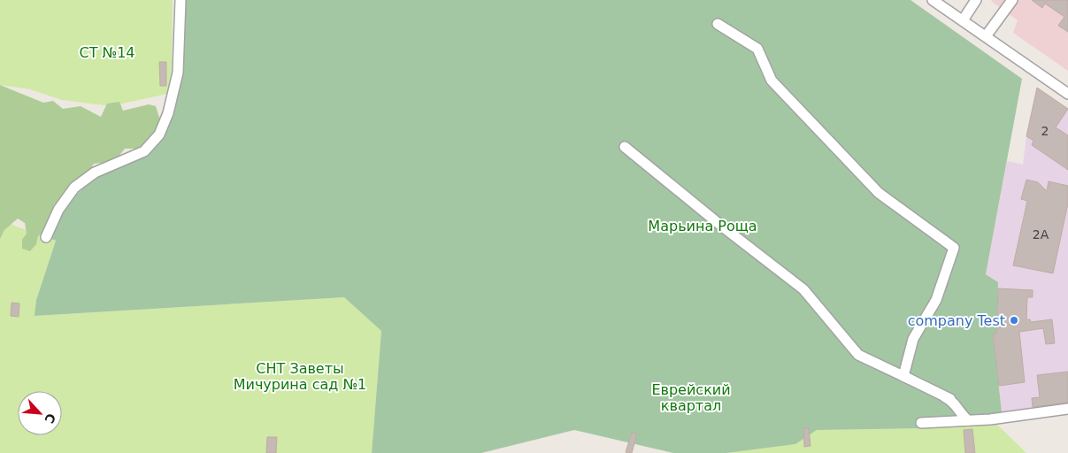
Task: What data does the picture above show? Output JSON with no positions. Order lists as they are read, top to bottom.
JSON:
{
  "parks": [
    "СТ №14",
    "Марьина Роща",
    "СНТ Заветы Мичурина сад №1",
    "Еврейский квартал"
  ],
  "places": ["company Test"],
  "house_numbers": ["2", "2А"],
  "north": "bottom right"
}
